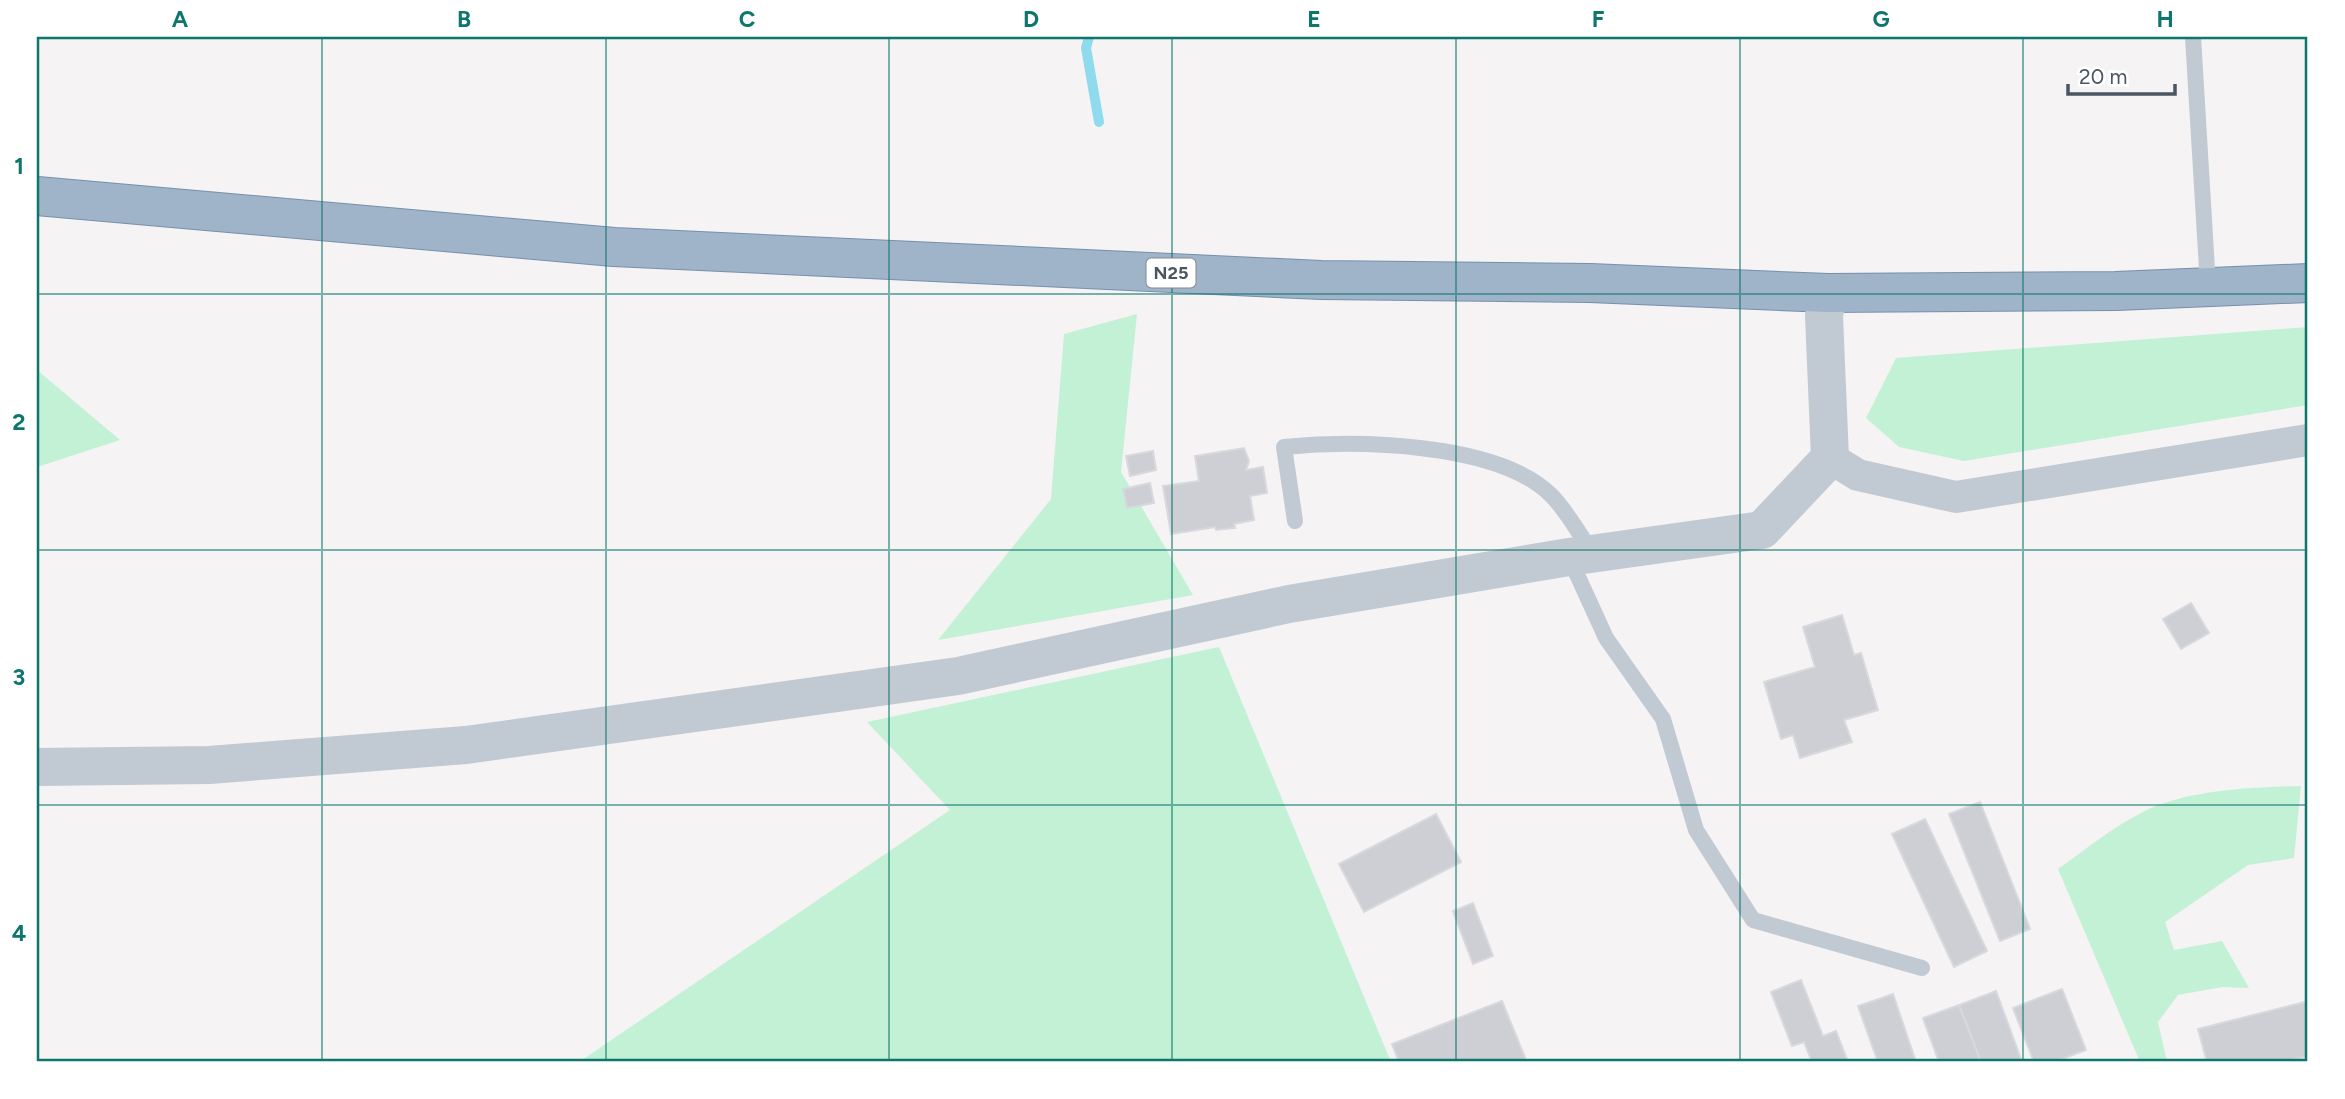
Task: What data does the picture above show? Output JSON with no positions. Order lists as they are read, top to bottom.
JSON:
{
  "streets": {
    "highway": ["N25"]
  },
  "scale_bar": "20 m",
  "grid": {
    "columns": [
      "A",
      "B",
      "C",
      "D",
      "E",
      "F",
      "G",
      "H"
    ],
    "rows": [
      "1",
      "2",
      "3",
      "4"
    ]
  }
}
